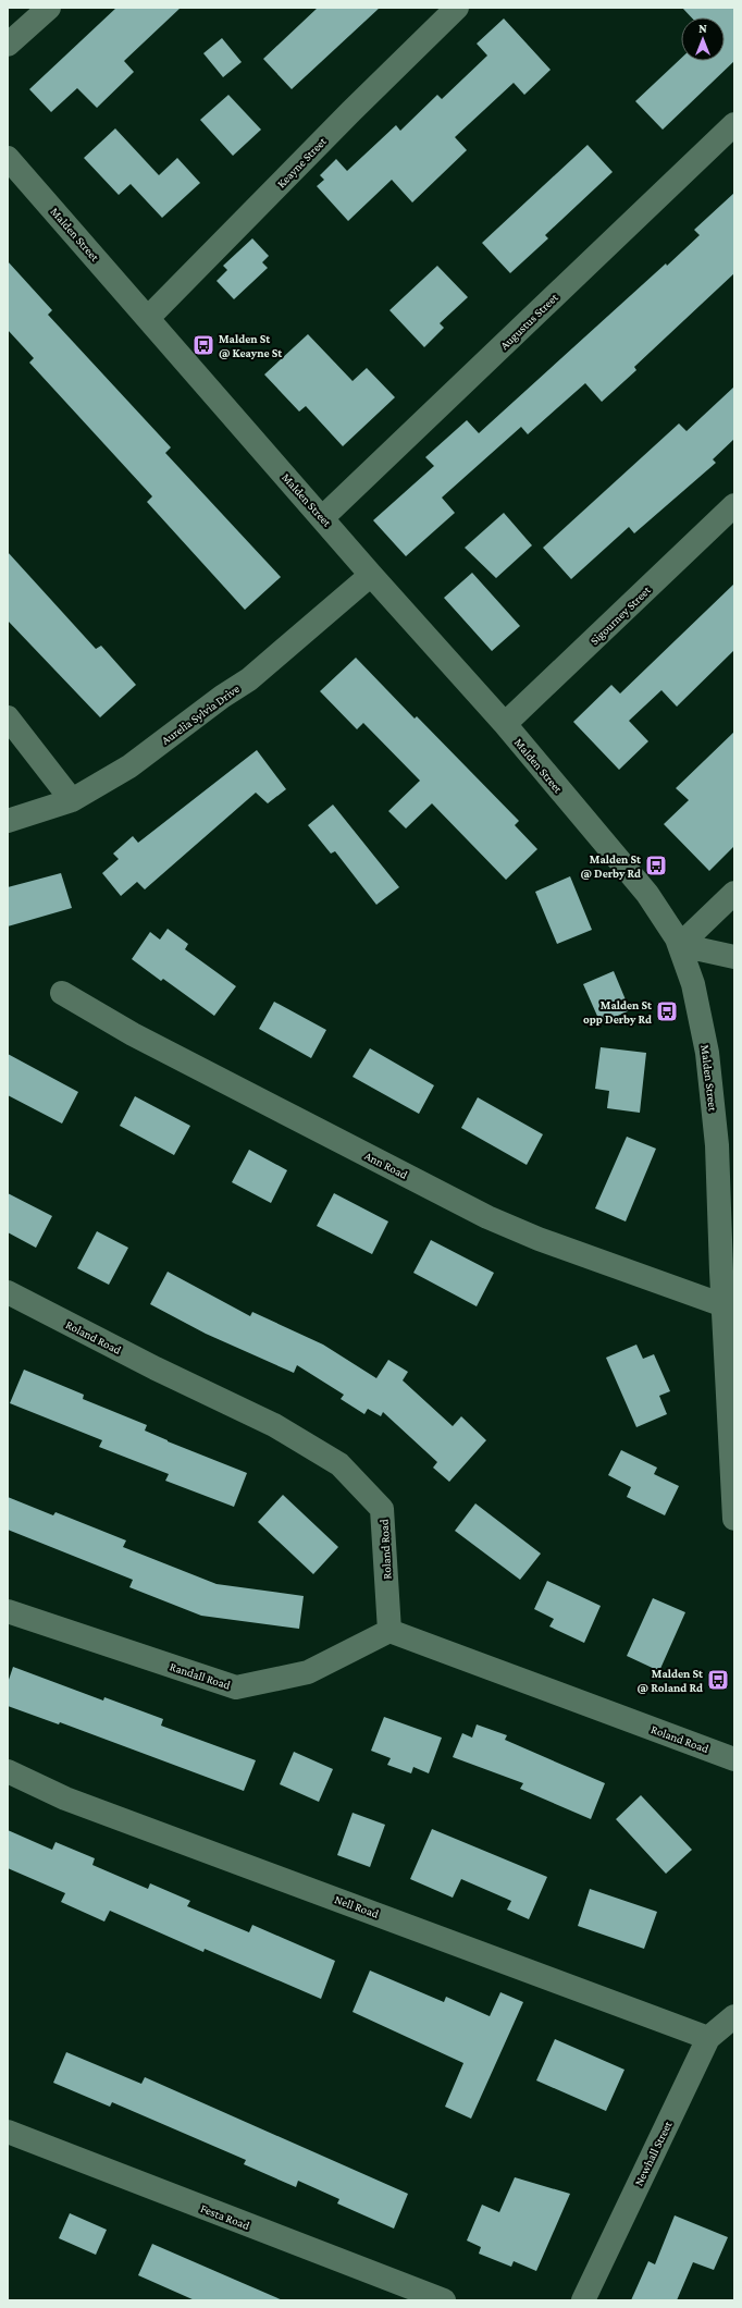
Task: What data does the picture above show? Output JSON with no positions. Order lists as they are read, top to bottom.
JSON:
{
  "streets": {
    "street": [
      "Keayne Street",
      "Malden Street",
      "Augustus Street",
      "Sigourney Street",
      "Aurelia Sylvia Drive",
      "Ann Road",
      "Roland Road",
      "Randall Road",
      "Nell Road",
      "Newhall Street",
      "Festa Road"
    ]
  },
  "crossings": [
    ["Keayne Street", "Malden Street"],
    ["Malden Street", "Augustus Street"],
    ["Malden Street", "Sigourney Street"],
    ["Malden Street", "Aurelia Sylvia Drive"],
    ["Malden Street", "Ann Road"],
    ["Roland Road", "Randall Road"],
    ["Nell Road", "Newhall Street"]
  ],
  "places": {
    "bus stop": [
      "Malden St @ Keayne St",
      "Malden St @ Derby Rd",
      "Malden St opp Derby Rd",
      "Malden St @ Roland Rd"
    ]
  },
  "north": "top"
}
